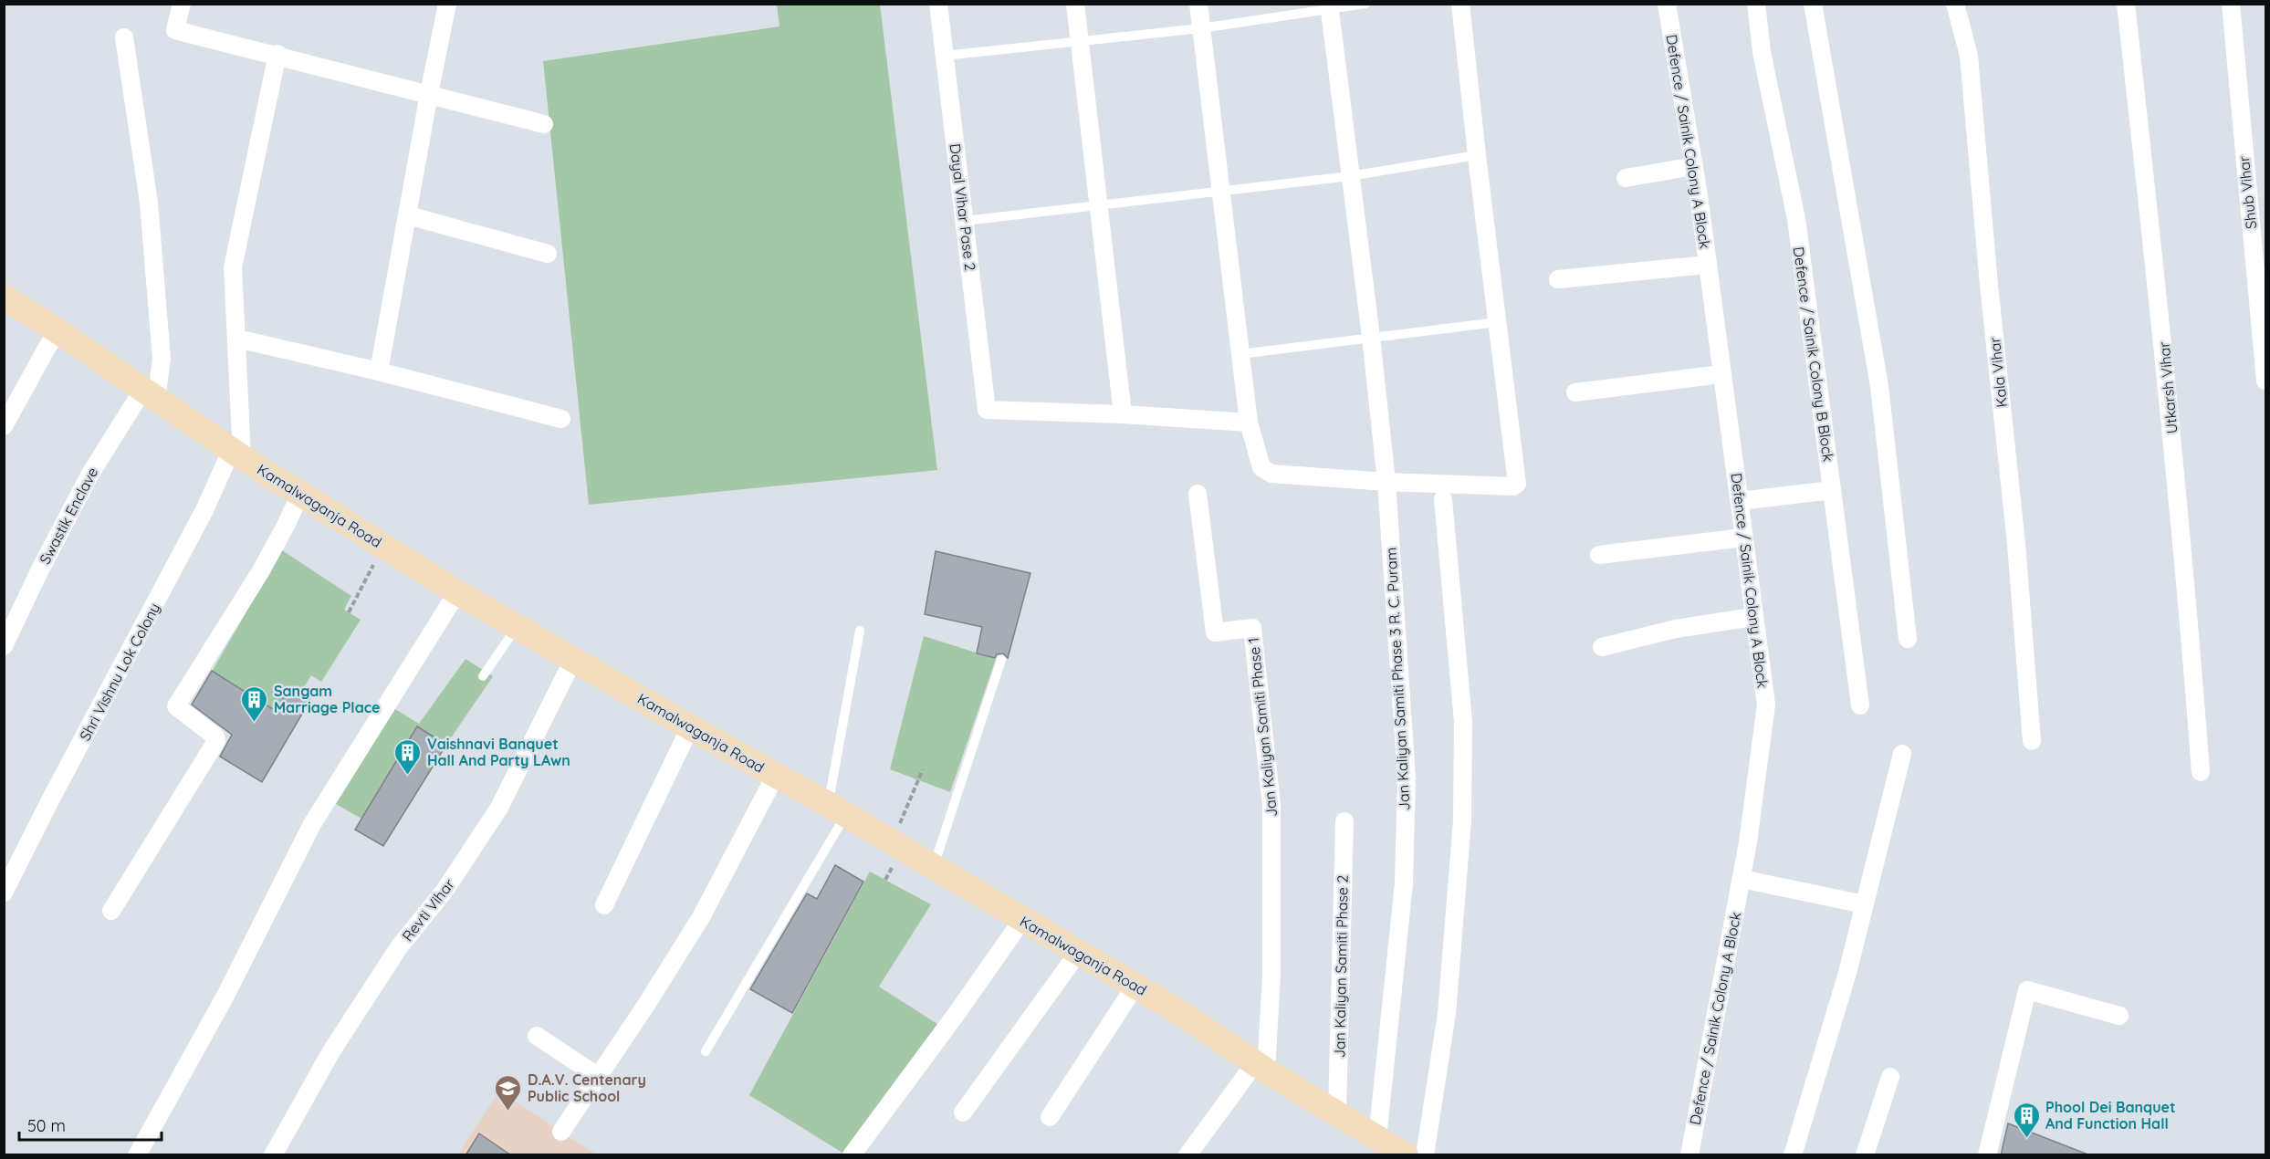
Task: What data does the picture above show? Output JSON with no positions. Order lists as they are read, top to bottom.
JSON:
{
  "streets": {
    "main road": ["Kamalwaganja Road"],
    "street": [
      "Defence / Sainik Colony A Block",
      "Shub Vihar",
      "Dayal Vihar Pase 2",
      "Defence / Sainik Colony B Block",
      "Kala Vihar",
      "Utkarsh Vihar",
      "Swastik Enclave",
      "Shri Vishnu Lok Colony",
      "Jan Kaliyan Samiti Phase 3 R. C. Puram",
      "Jan Kaliyan Samiti Phase 1",
      "Revti Vihar",
      "Jan Kaliyan Samiti Phase 2"
    ]
  },
  "crossings": [
    ["Kamalwaganja Road", "Swastik Enclave"],
    ["Kamalwaganja Road", "Shri Vishnu Lok Colony"],
    ["Kamalwaganja Road", "Jan Kaliyan Samiti Phase 3 R. C. Puram"],
    ["Kamalwaganja Road", "Jan Kaliyan Samiti Phase 1"],
    ["Kamalwaganja Road", "Revti Vihar"],
    ["Kamalwaganja Road", "Jan Kaliyan Samiti Phase 2"]
  ],
  "places": {
    "building": ["Sangam Marriage Place", "Vaishnavi Banquet Hall And Party LAwn", "Phool Dei Banquet And Function Hall"],
    "school or university": ["D.A.V. Centenary Public School"]
  },
  "scale_bar": "50 m"
}
